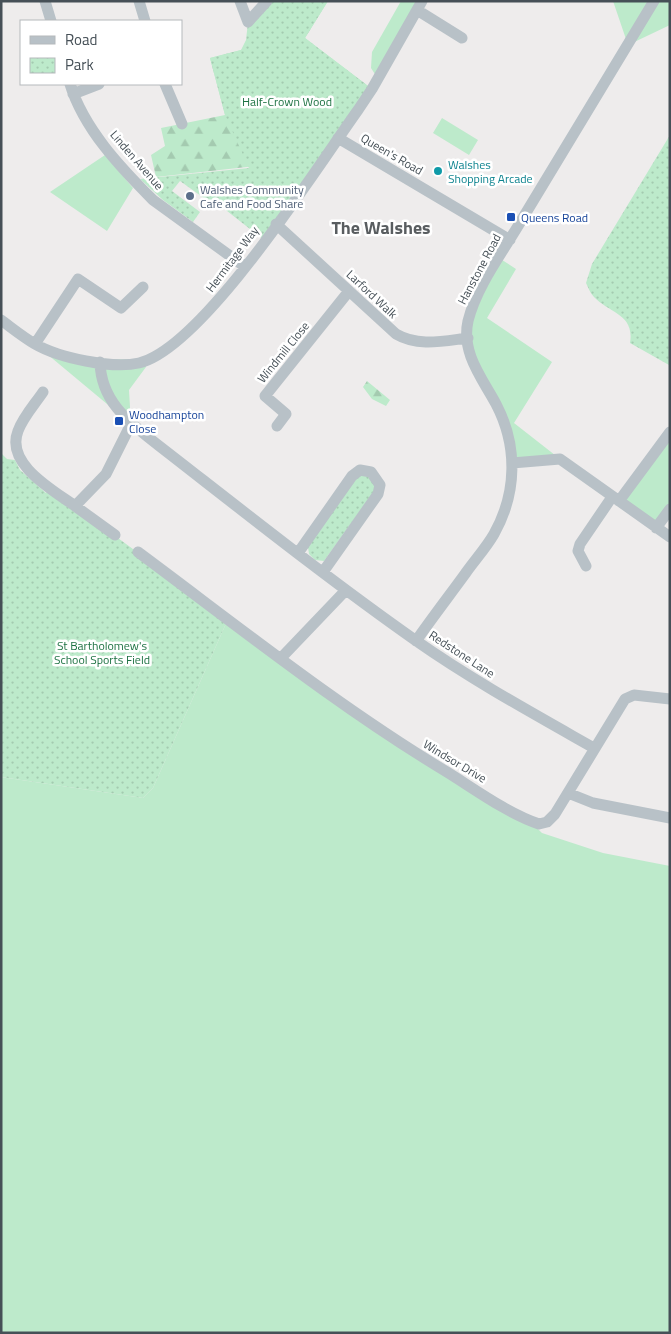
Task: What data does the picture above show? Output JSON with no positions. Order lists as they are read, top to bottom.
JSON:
{
  "streets": {
    "street": [
      "Queen's Road",
      "Linden Avenue",
      "Hermitage Way",
      "Hanstone Road",
      "Larford Walk",
      "Windmill Close",
      "Redstone Lane",
      "Windsor Drive"
    ]
  },
  "crossings": [
    ["Queen's Road", "Hermitage Way"],
    ["Queen's Road", "Hanstone Road"],
    ["Linden Avenue", "Hermitage Way"],
    ["Hermitage Way", "Larford Walk"],
    ["Hermitage Way", "Redstone Lane"],
    ["Hanstone Road", "Larford Walk"],
    ["Hanstone Road", "Redstone Lane"],
    ["Larford Walk", "Windmill Close"],
    ["Redstone Lane", "Windsor Drive"]
  ],
  "districts": ["The Walshes"],
  "parks": ["Half-Crown Wood", "St Bartholomew's School Sports Field"],
  "places": {
    "other": ["Walshes Shopping Arcade", "Walshes Community Cafe and Food Share"],
    "transit": ["Queens Road", "Woodhampton Close"]
  },
  "legend": ["Road", "Park"]
}
